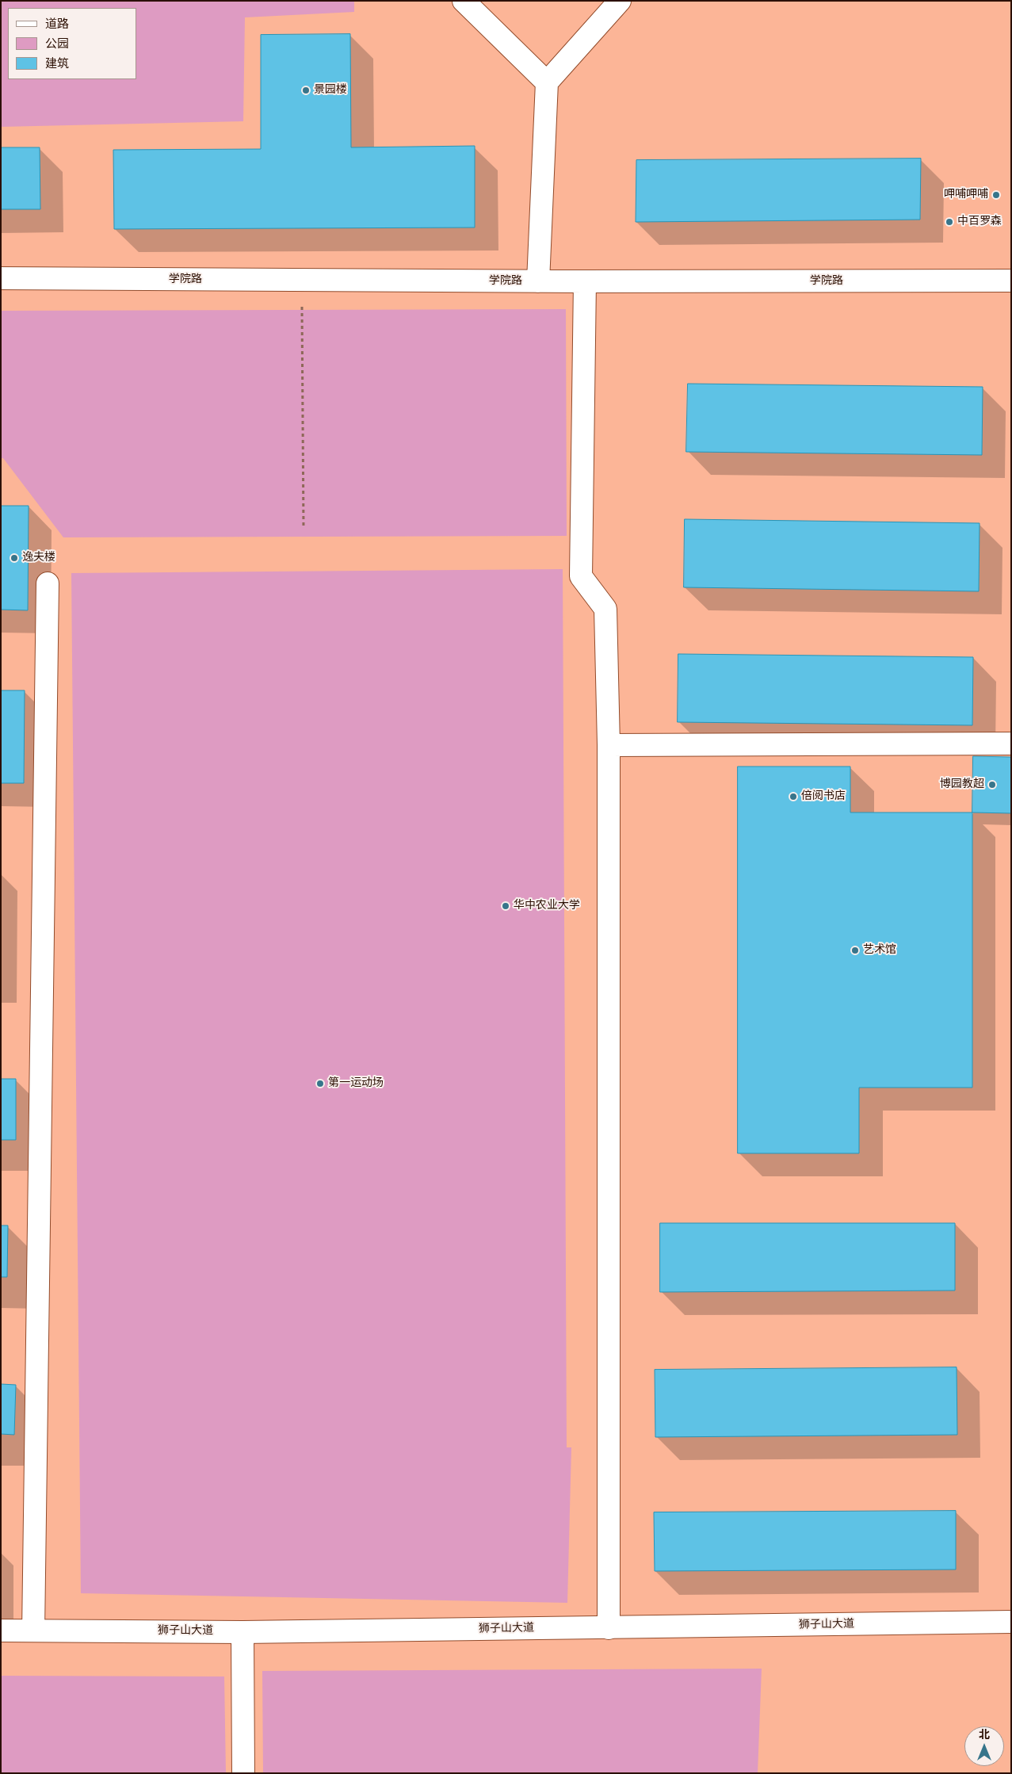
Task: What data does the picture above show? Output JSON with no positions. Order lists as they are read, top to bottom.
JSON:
{
  "streets": {
    "street": ["学院路", "狮子山大道"]
  },
  "places": [
    "景园楼",
    "呷哺呷哺",
    "中百罗森",
    "逸夫楼",
    "博园教超",
    "倍阅书店",
    "华中农业大学",
    "艺术馆",
    "第一运动场"
  ],
  "legend": ["道路", "公园", "建筑"],
  "north": "top"
}
